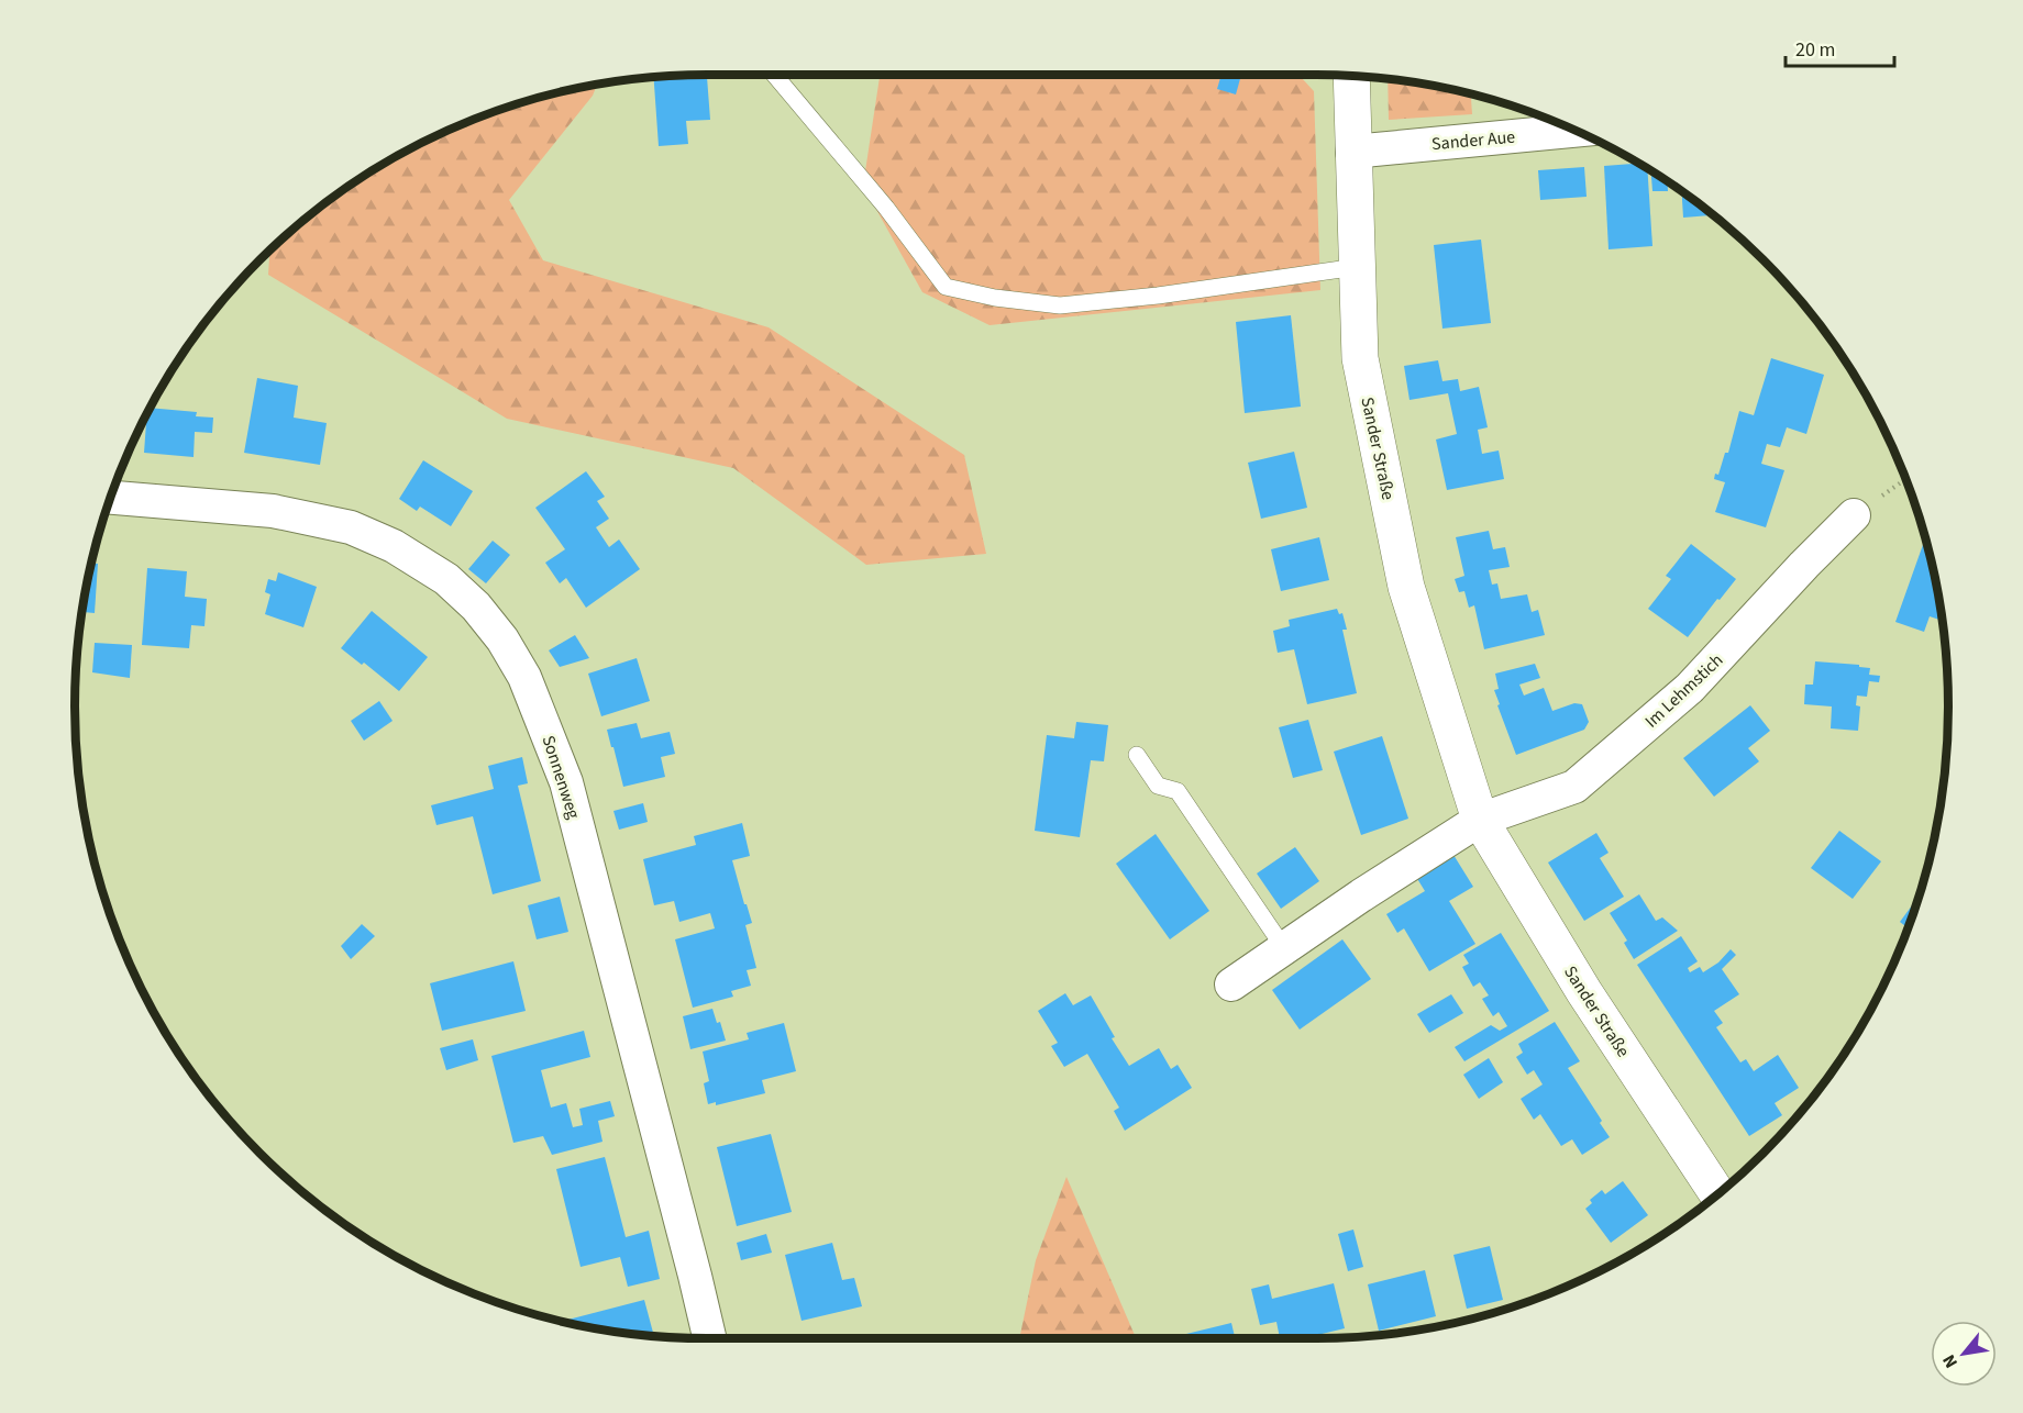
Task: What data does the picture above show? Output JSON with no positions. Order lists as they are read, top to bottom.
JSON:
{
  "streets": {
    "main road": ["Sander Straße"],
    "street": ["Sander Aue", "Im Lehmstich", "Sonnenweg"]
  },
  "crossings": [
    ["Sander Aue", "Sander Straße"],
    ["Sander Straße", "Im Lehmstich"]
  ],
  "scale_bar": "20 m",
  "north": "bottom left"
}
